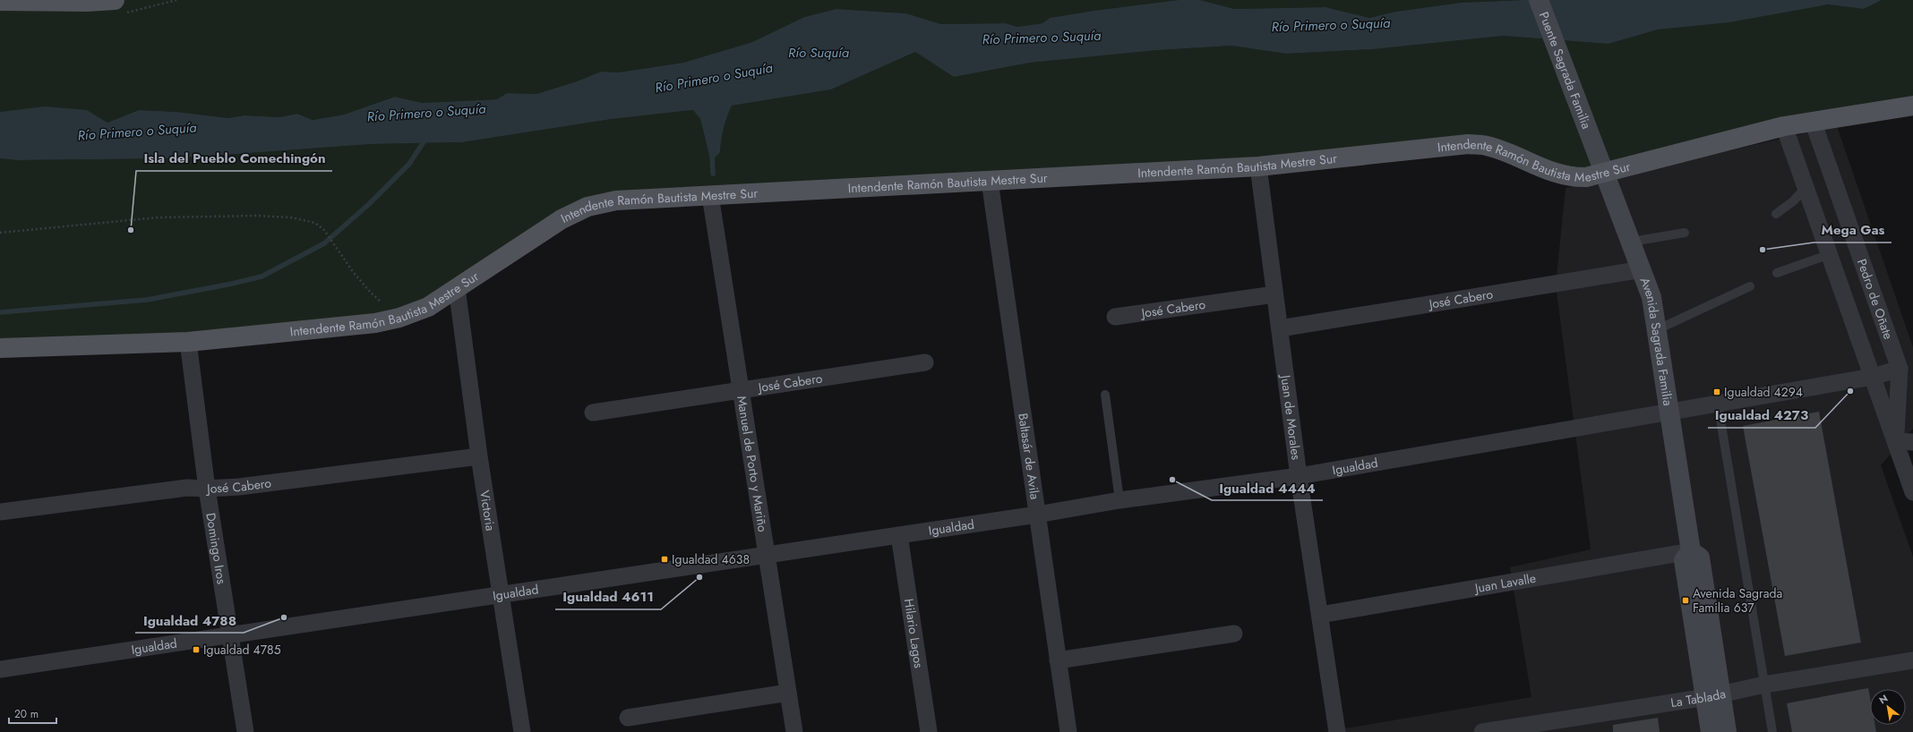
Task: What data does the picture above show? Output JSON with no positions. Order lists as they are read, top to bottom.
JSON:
{
  "streets": {
    "main road": ["Puente Sagrada Familia", "Intendente Ramón Bautista Mestre Sur", "Avenida Sagrada Familia"],
    "street": [
      "José Cabero",
      "Pedro de Oñate",
      "Juan de Morales",
      "Baltasár de Avila",
      "Manuel de Porto y Mariño",
      "Igualdad",
      "Victoria",
      "Domingo Iros",
      "Juan Lavalle",
      "Hilario Lagos",
      "La Tablada"
    ]
  },
  "crossings": [
    ["Puente Sagrada Familia", "Avenida Sagrada Familia"],
    ["Intendente Ramón Bautista Mestre Sur", "Pedro de Oñate"],
    ["Intendente Ramón Bautista Mestre Sur", "Avenida Sagrada Familia"],
    ["Intendente Ramón Bautista Mestre Sur", "Juan de Morales"],
    ["Intendente Ramón Bautista Mestre Sur", "Baltasár de Avila"],
    ["Intendente Ramón Bautista Mestre Sur", "Manuel de Porto y Mariño"],
    ["Intendente Ramón Bautista Mestre Sur", "Victoria"],
    ["Intendente Ramón Bautista Mestre Sur", "Domingo Iros"],
    ["José Cabero", "Avenida Sagrada Familia"],
    ["José Cabero", "Juan de Morales"],
    ["José Cabero", "Manuel de Porto y Mariño"],
    ["José Cabero", "Victoria"],
    ["José Cabero", "Domingo Iros"],
    ["Pedro de Oñate", "Igualdad"],
    ["Avenida Sagrada Familia", "Igualdad"],
    ["Avenida Sagrada Familia", "Juan Lavalle"],
    ["Avenida Sagrada Familia", "La Tablada"],
    ["Juan de Morales", "Igualdad"],
    ["Juan de Morales", "Juan Lavalle"],
    ["Baltasár de Avila", "Igualdad"],
    ["Manuel de Porto y Mariño", "Igualdad"],
    ["Igualdad", "Victoria"],
    ["Igualdad", "Domingo Iros"],
    ["Igualdad", "Hilario Lagos"]
  ],
  "water": ["Río Primero o Suquía", "Río Suquía"],
  "places": {
    "other": [
      "Isla del Pueblo Comechingón",
      "Mega Gas",
      "Igualdad 4273",
      "Igualdad 4444",
      "Igualdad 4611",
      "Igualdad 4788"
    ],
    "transit": [
      "Igualdad 4294",
      "Igualdad 4638",
      "Avenida Sagrada Familia 637",
      "Igualdad 4785"
    ]
  },
  "scale_bar": "20 m",
  "north": "top left"
}
